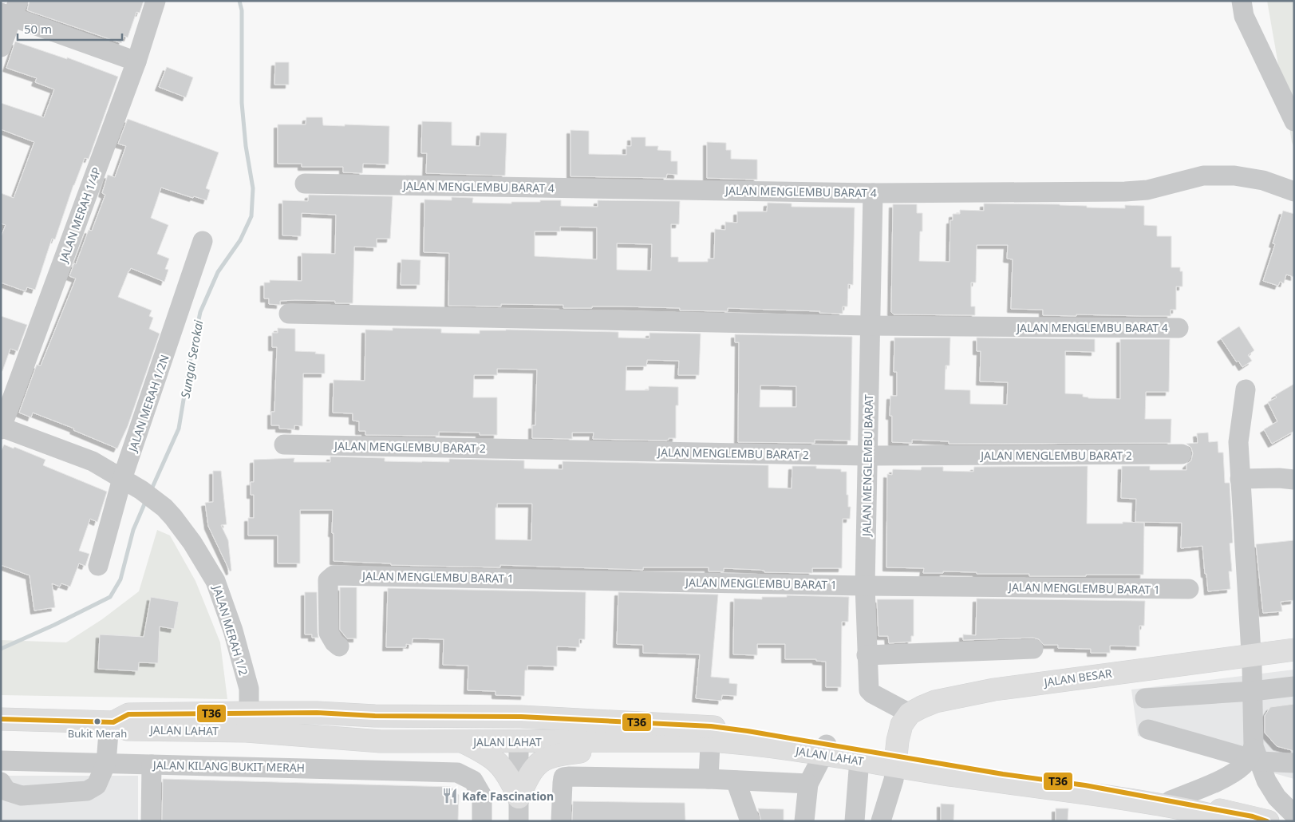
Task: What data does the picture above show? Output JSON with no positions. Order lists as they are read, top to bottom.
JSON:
{
  "streets": {
    "main road": ["JALAN BESAR", "JALAN LAHAT"],
    "street": [
      "JALAN MENGLEMBU BARAT 4",
      "JALAN MERAH 1/4P",
      "JALAN MERAH 1/2N",
      "JALAN MENGLEMBU BARAT 2",
      "JALAN MENGLEMBU BARAT",
      "JALAN MENGLEMBU BARAT 1",
      "JALAN MERAH 1/2",
      "JALAN KILANG BUKIT MERAH"
    ]
  },
  "crossings": [
    ["JALAN MENGLEMBU BARAT 4", "JALAN MENGLEMBU BARAT"],
    ["JALAN MERAH 1/4P", "JALAN MERAH 1/2"],
    ["JALAN MERAH 1/2N", "JALAN MERAH 1/2"],
    ["JALAN MENGLEMBU BARAT 2", "JALAN MENGLEMBU BARAT"],
    ["JALAN MENGLEMBU BARAT", "JALAN MENGLEMBU BARAT 1"],
    ["JALAN MENGLEMBU BARAT", "JALAN BESAR"],
    ["JALAN MERAH 1/2", "JALAN LAHAT"]
  ],
  "water": ["Sungai Serokai"],
  "places": {
    "other": ["Bukit Merah"],
    "restaurant": ["Kafe Fascination"]
  },
  "lines": ["transit line T36"],
  "scale_bar": "50 m"
}
